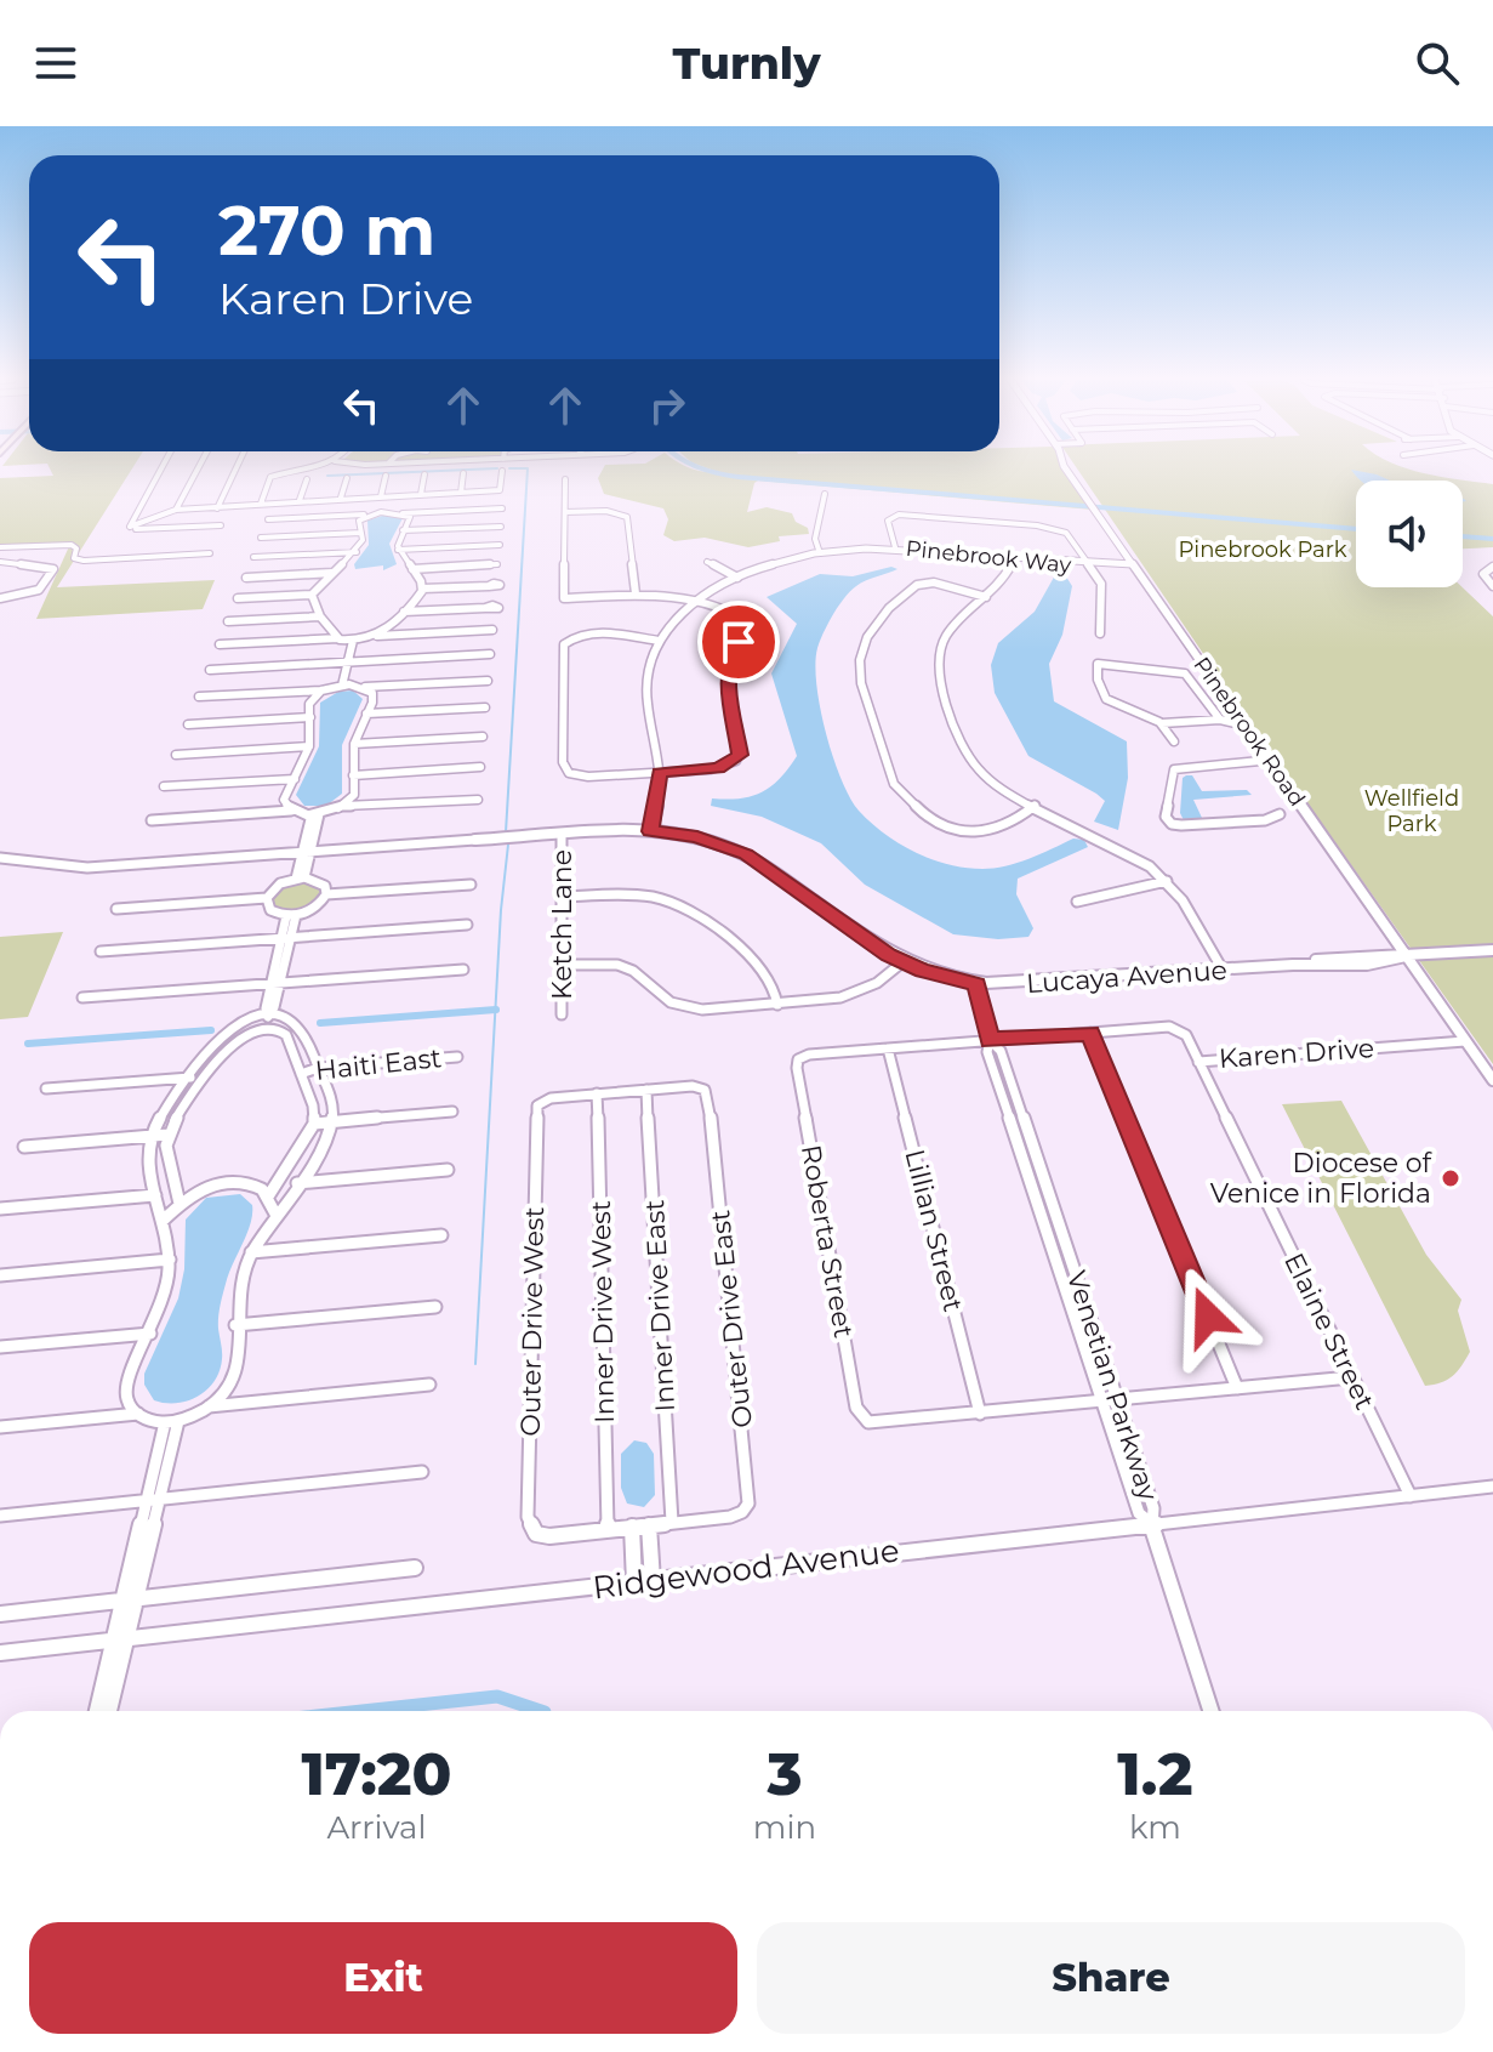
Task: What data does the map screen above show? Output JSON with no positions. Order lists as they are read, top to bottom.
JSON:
{
  "streets": {
    "street": [
      "Pinebrook Way",
      "Pinebrook Road",
      "Ketch Lane",
      "Lucaya Avenue",
      "Karen Drive",
      "Haiti East",
      "Lillian Street",
      "Roberta Street",
      "Inner Drive East",
      "Inner Drive West",
      "Outer Drive East",
      "Outer Drive West",
      "Elaine Street",
      "Venetian Parkway",
      "Ridgewood Avenue"
    ]
  },
  "crossings": [
    ["Pinebrook Way", "Pinebrook Road"],
    ["Pinebrook Way", "Lucaya Avenue"],
    ["Pinebrook Road", "Lucaya Avenue"],
    ["Pinebrook Road", "Karen Drive"],
    ["Ketch Lane", "Lucaya Avenue"],
    ["Lucaya Avenue", "Venetian Parkway"],
    ["Karen Drive", "Lillian Street"],
    ["Karen Drive", "Roberta Street"],
    ["Karen Drive", "Elaine Street"],
    ["Karen Drive", "Venetian Parkway"],
    ["Lillian Street", "Roberta Street"],
    ["Inner Drive East", "Outer Drive East"],
    ["Inner Drive East", "Outer Drive West"],
    ["Inner Drive West", "Outer Drive West"],
    ["Outer Drive East", "Outer Drive West"],
    ["Elaine Street", "Ridgewood Avenue"],
    ["Venetian Parkway", "Ridgewood Avenue"]
  ],
  "parks": ["Pinebrook Park", "Wellfield Park"],
  "places": ["Diocese of Venice in Florida"],
  "page": {
    "header": "Turnly",
    "turn": ["270 m", "Karen Drive"],
    "eta": [
      "17:20",
      "Arrival",
      "3",
      "min",
      "1.2",
      "km"
    ],
    "buttons": ["Exit", "Share"]
  }
}
